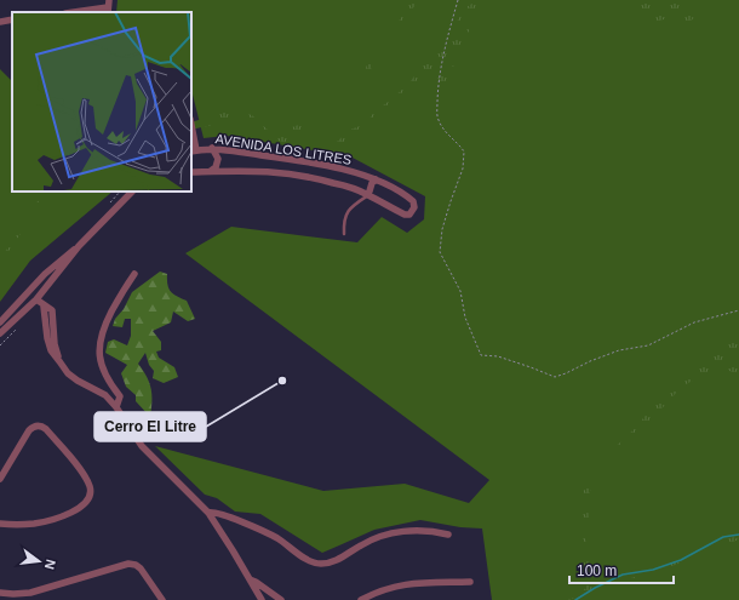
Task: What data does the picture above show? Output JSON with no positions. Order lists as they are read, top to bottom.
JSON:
{
  "streets": {
    "street": ["AVENIDA LOS LITRES"]
  },
  "places": ["Cerro El Litre"],
  "scale_bar": "100 m",
  "north": "right"
}
